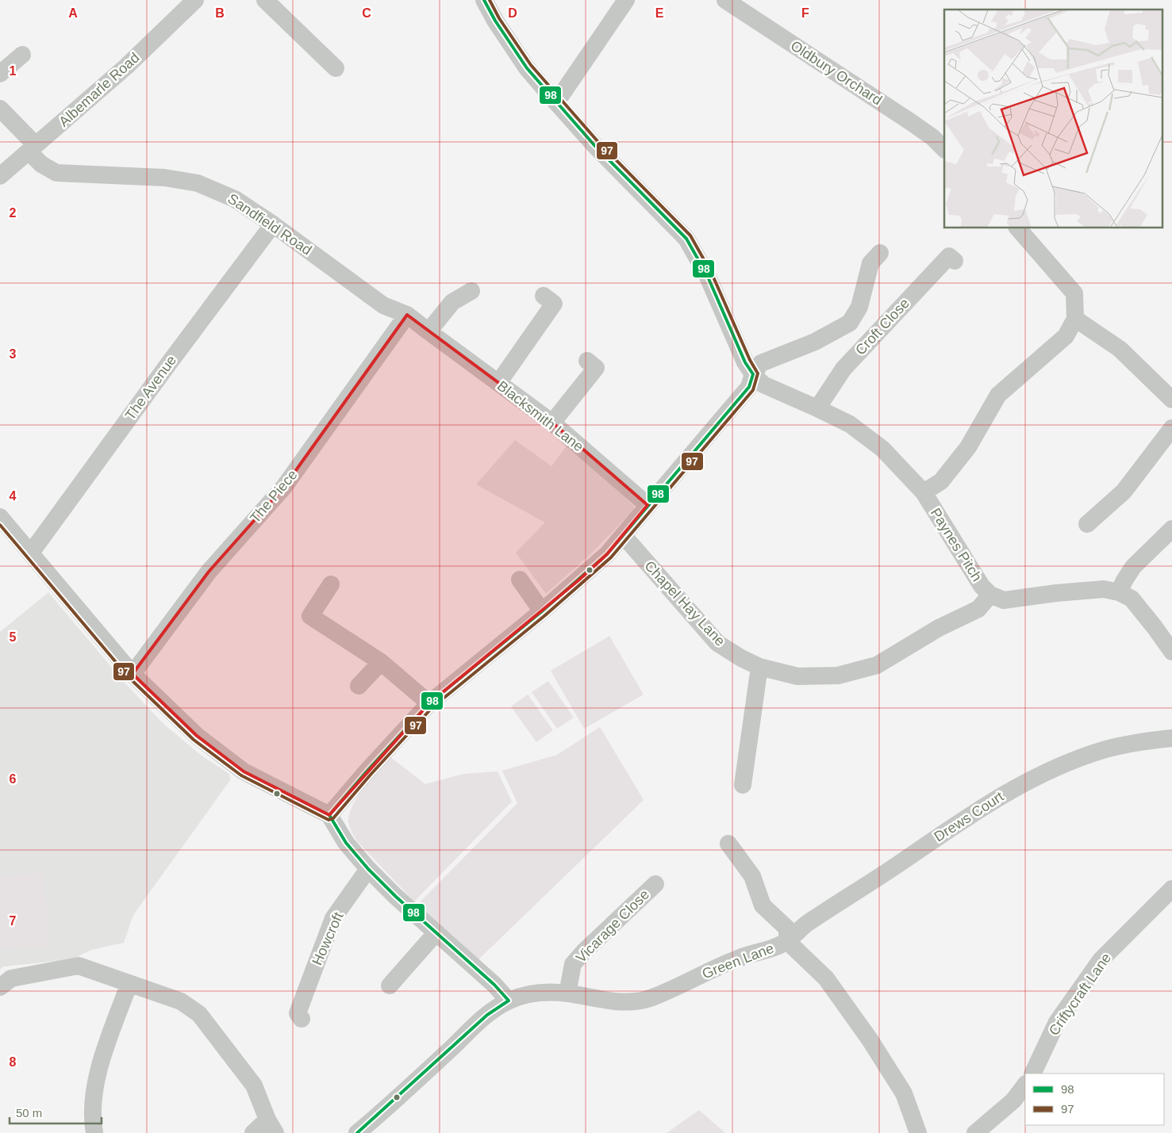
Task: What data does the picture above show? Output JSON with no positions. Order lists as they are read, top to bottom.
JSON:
{
  "streets": {
    "street": [
      "Oldbury Orchard",
      "Albemarle Road",
      "Sandfield Road",
      "Croft Close",
      "The Avenue",
      "Blacksmith Lane",
      "The Piece",
      "Paynes Pitch",
      "Chapel Hay Lane",
      "Drews Court",
      "Vicarage Close",
      "Howcroft",
      "Green Lane",
      "Criftycraft Lane"
    ]
  },
  "crossings": [
    ["Albemarle Road", "Sandfield Road"],
    ["Sandfield Road", "The Avenue"],
    ["Sandfield Road", "Blacksmith Lane"],
    ["Sandfield Road", "The Piece"],
    ["Croft Close", "Paynes Pitch"],
    ["Blacksmith Lane", "The Piece"],
    ["Paynes Pitch", "Chapel Hay Lane"],
    ["Drews Court", "Green Lane"],
    ["Vicarage Close", "Green Lane"]
  ],
  "lines": ["transit line 98", "transit line 97"],
  "legend": ["98", "97"],
  "scale_bar": "50 m",
  "grid": {
    "columns": [
      "A",
      "B",
      "C",
      "D",
      "E",
      "F"
    ],
    "rows": [
      "1",
      "2",
      "3",
      "4",
      "5",
      "6",
      "7",
      "8"
    ]
  }
}
